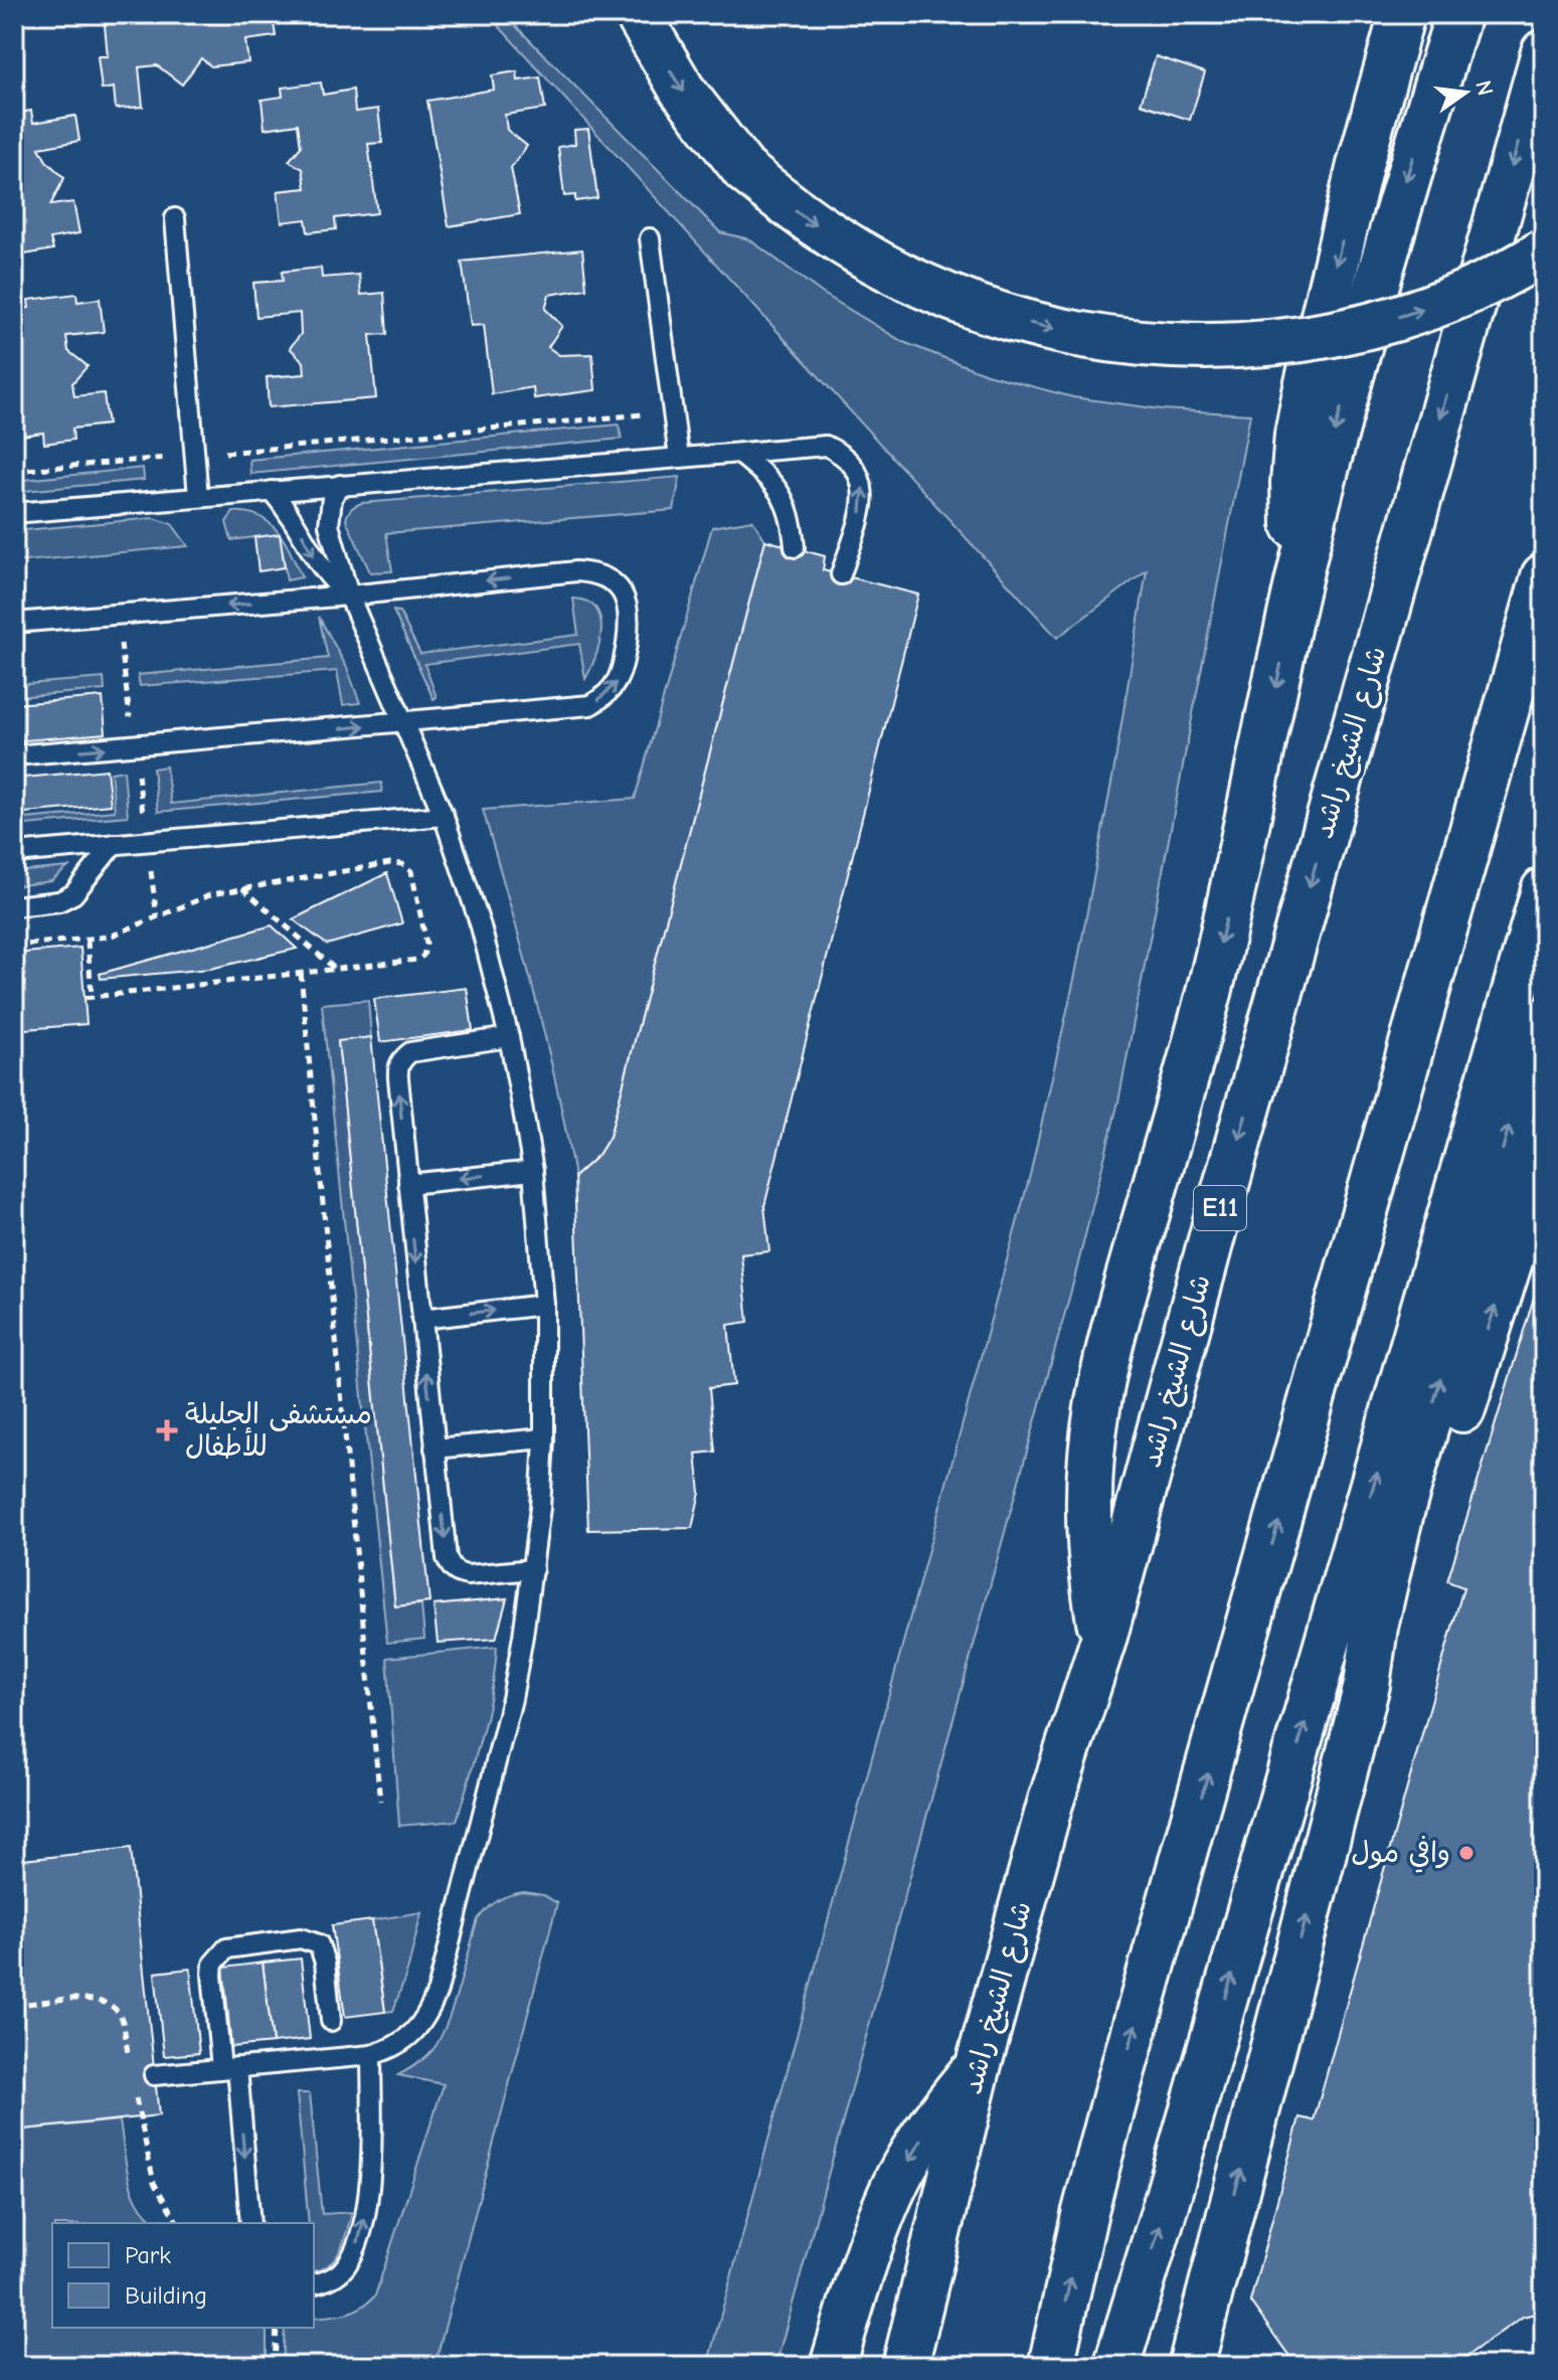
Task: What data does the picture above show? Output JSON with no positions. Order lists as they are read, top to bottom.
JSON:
{
  "streets": {
    "highway": ["شارع الشيخ راشد", "E11"]
  },
  "places": {
    "health": ["مستشفى الجليلة للأطفال"],
    "other": ["وافي مول"]
  },
  "legend": ["Park", "Building"],
  "north": "right"
}
